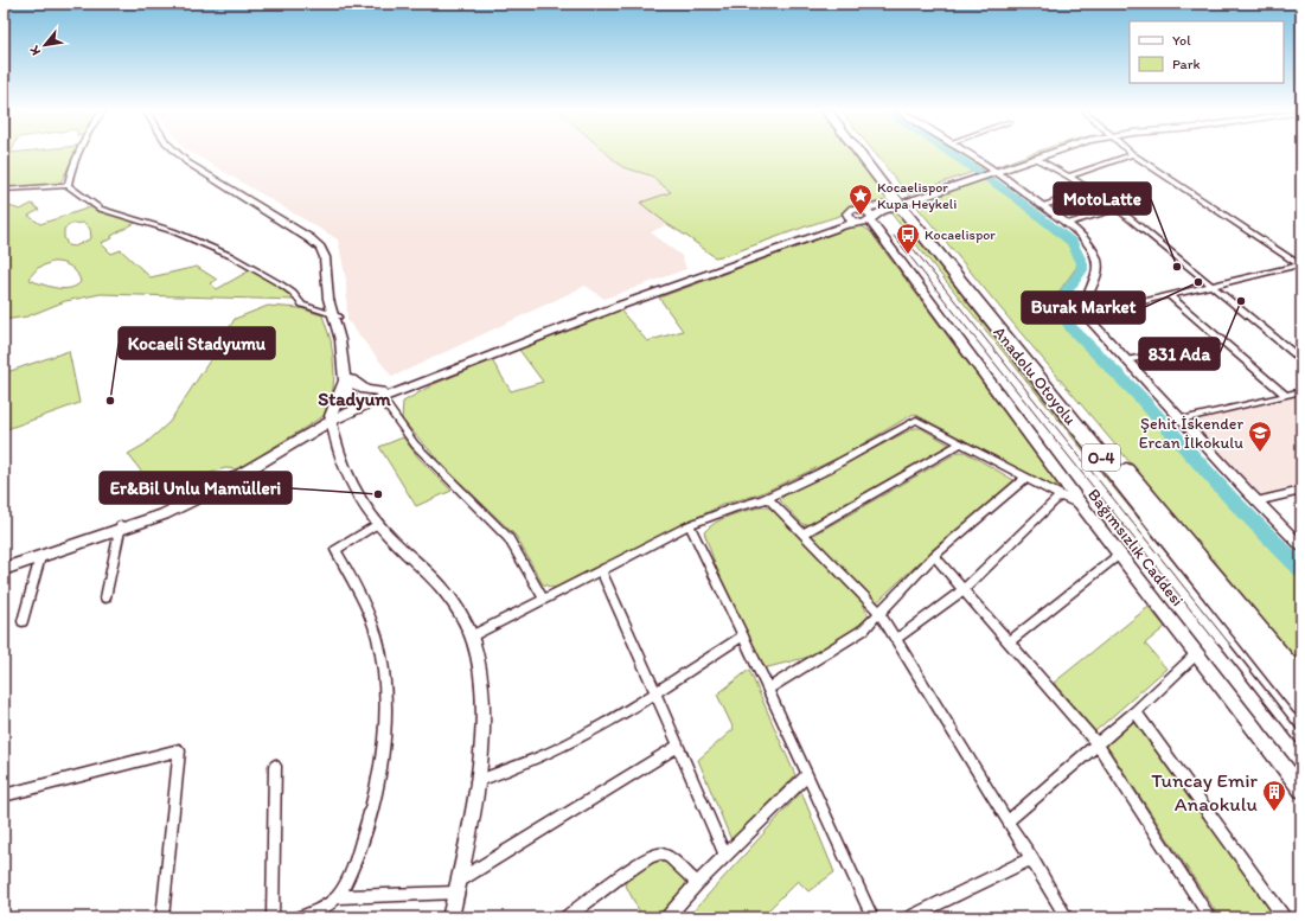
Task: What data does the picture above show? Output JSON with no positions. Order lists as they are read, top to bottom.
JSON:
{
  "streets": {
    "highway": ["Anadolu Otoyolu", "O-4"],
    "main road": ["Bağımsızlık Caddesi"]
  },
  "districts": ["Stadyum"],
  "places": {
    "place": ["Kocaelispor Kupa Heykeli"],
    "bus stop": ["Kocaelispor"],
    "other": [
      "MotoLatte",
      "Burak Market",
      "831 Ada",
      "Kocaeli Stadyumu",
      "Er&Bil Unlu Mamülleri"
    ],
    "school or university": ["Şehit İskender Ercan İlkokulu"],
    "building": ["Tuncay Emir Anaokulu"]
  },
  "legend": ["Yol", "Park"],
  "north": "bottom left"
}
